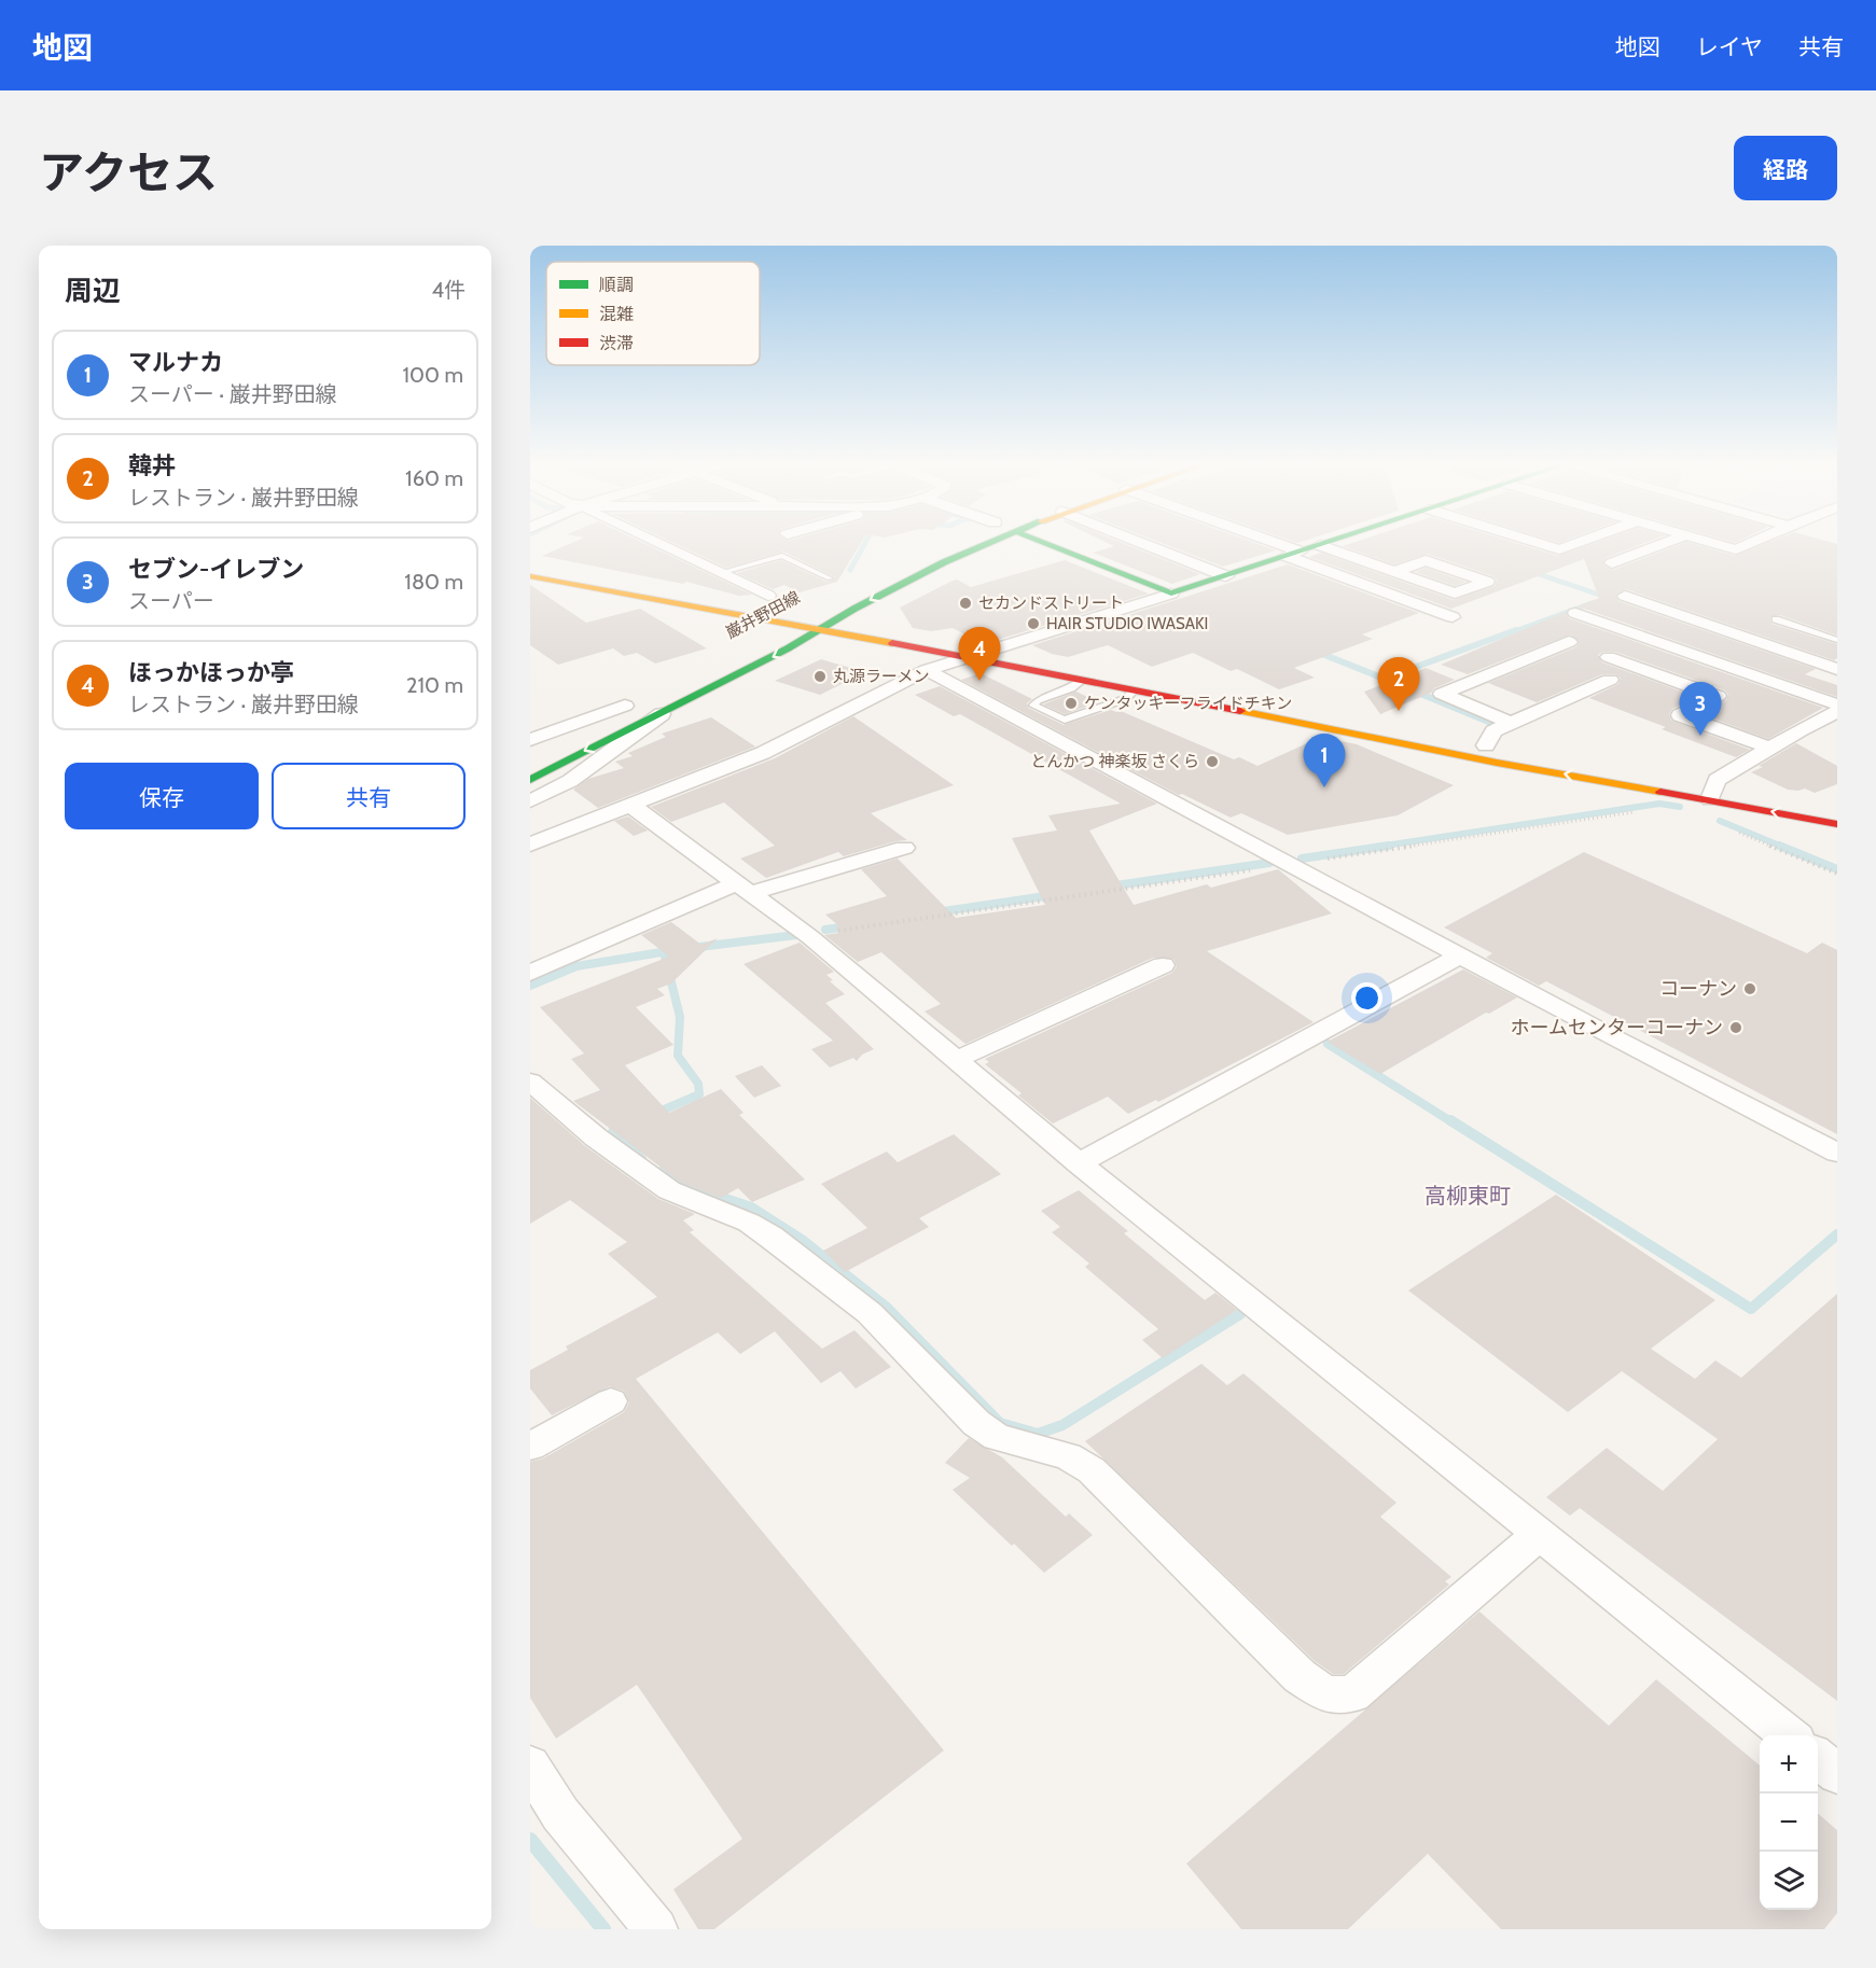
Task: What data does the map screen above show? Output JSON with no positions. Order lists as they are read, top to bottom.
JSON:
{
  "streets": {
    "main road": ["巌井野田線"]
  },
  "districts": ["高柳東町"],
  "places": [
    "セカンドストリート",
    "HAIR STUDIO IWASAKI",
    "丸源ラーメン",
    "ケンタッキーフライドチキン",
    "とんかつ 神楽坂 さくら",
    "コーナン",
    "ホームセンターコーナン"
  ],
  "legend": ["順調", "混雑", "渋滞"],
  "page": {
    "header": "地図",
    "nav": ["地図", "レイヤ", "共有"],
    "title": "アクセス",
    "buttons": [
      "経路",
      ["保存", "共有"]
    ],
    "heading": ["周辺", "4件"],
    "list": [
      {
        "mark": "1",
        "name": "マルナカ",
        "note": "スーパー · 巌井野田線",
        "value": "100 m"
      },
      {
        "mark": "2",
        "name": "韓丼",
        "note": "レストラン · 巌井野田線",
        "value": "160 m"
      },
      {
        "mark": "3",
        "name": "セブン-イレブン",
        "note": "スーパー",
        "value": "180 m"
      },
      {
        "mark": "4",
        "name": "ほっかほっか亭",
        "note": "レストラン · 巌井野田線",
        "value": "210 m"
      }
    ],
    "pins": [
      "4",
      "2",
      "3",
      "1"
    ],
    "map_buttons": ["+", "−"]
  }
}
